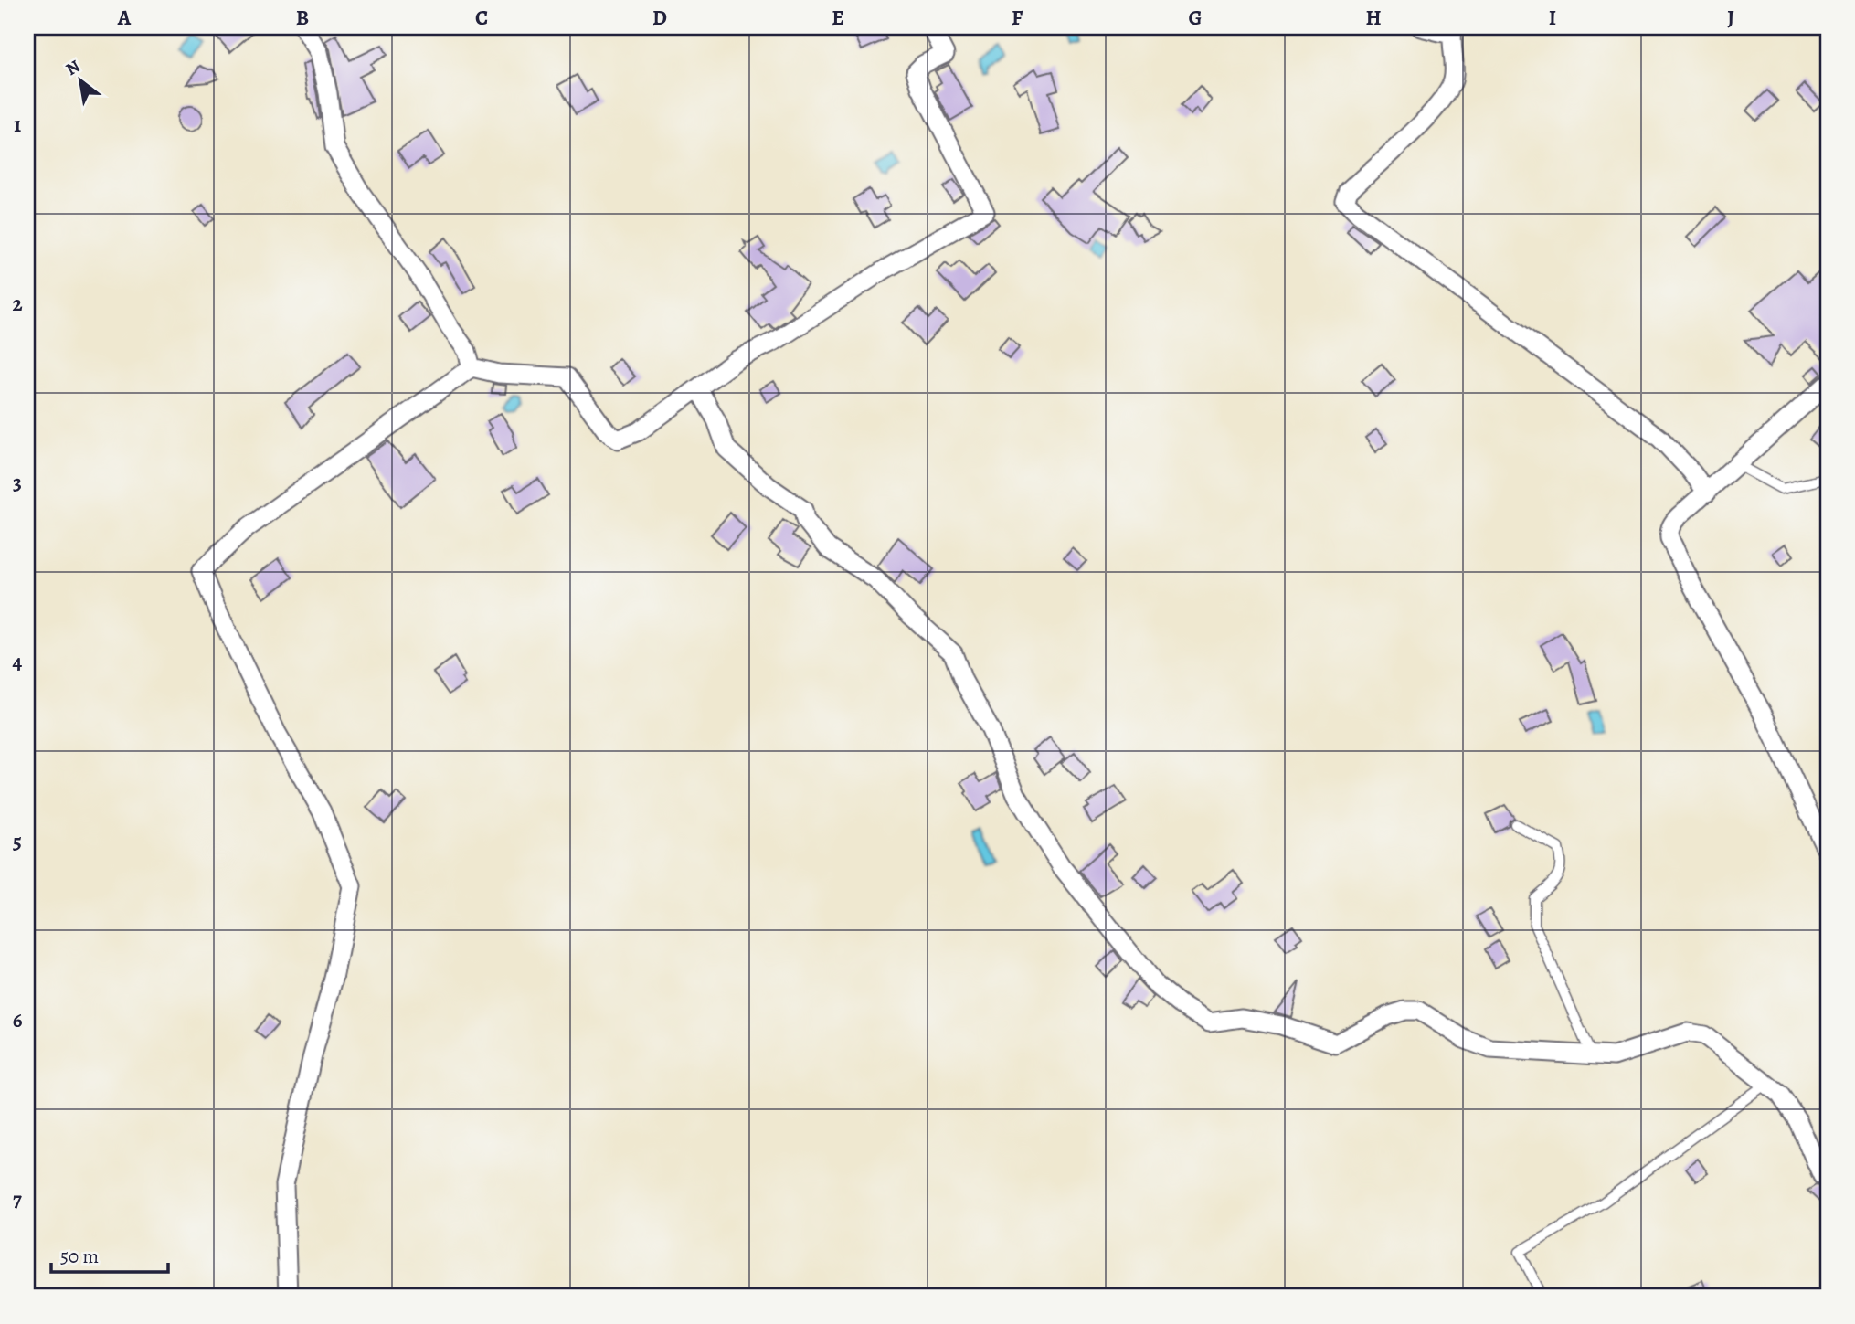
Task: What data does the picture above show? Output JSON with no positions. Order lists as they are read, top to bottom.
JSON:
{
  "scale_bar": "50 m",
  "north": "top left",
  "grid": {
    "columns": [
      "A",
      "B",
      "C",
      "D",
      "E",
      "F",
      "G",
      "H",
      "I",
      "J"
    ],
    "rows": [
      "1",
      "2",
      "3",
      "4",
      "5",
      "6",
      "7"
    ]
  }
}
